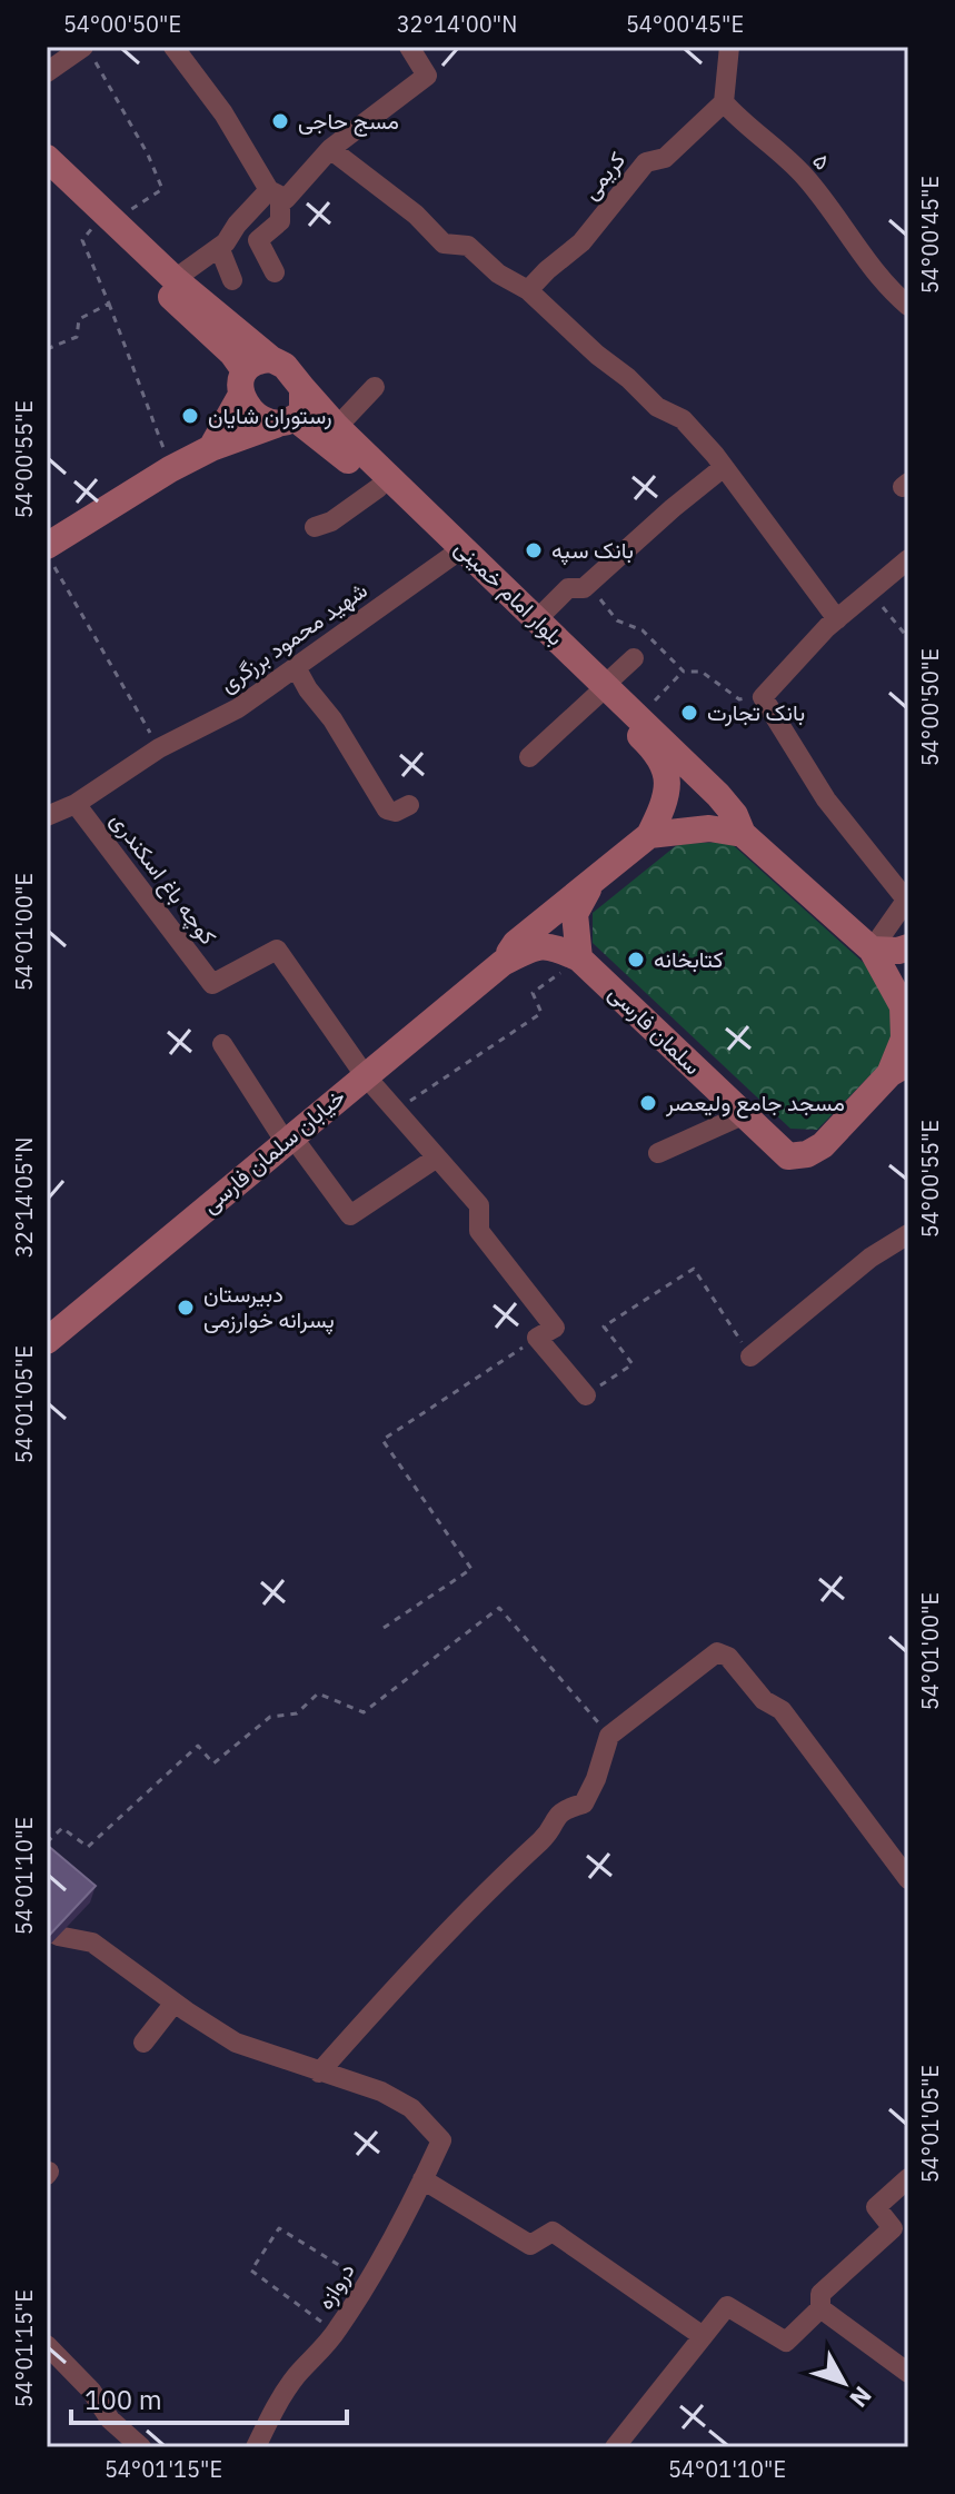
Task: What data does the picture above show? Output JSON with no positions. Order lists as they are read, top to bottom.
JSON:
{
  "streets": {
    "main road": ["بلوار امام خمینی", "سلمان فارسی", "خیابان سلمان فارسی"],
    "street": [
      "۵",
      "کریمی",
      "شهید محمود برزگری",
      "کوچه باغ اسکندری",
      "دروازه"
    ]
  },
  "crossings": [
    ["۵", "کریمی"],
    ["بلوار امام خمینی", "شهید محمود برزگری"],
    ["بلوار امام خمینی", "سلمان فارسی"],
    ["شهید محمود برزگری", "کوچه باغ اسکندری"],
    ["کوچه باغ اسکندری", "خیابان سلمان فارسی"]
  ],
  "places": [
    "مسج حاجی",
    "رستوران شایان",
    "بانک سپه",
    "بانک تجارت",
    "کتابخانه",
    "مسجد جامع ولیعصر",
    "دبیرستان پسرانه خوارزمی"
  ],
  "scale_bar": "100 m",
  "north": "bottom right",
  "coordinates": [
    "54°00'50\"E",
    "32°14'00\"N",
    "54°00'45\"E",
    "54°00'55\"E",
    "54°01'00\"E",
    "32°14'05\"N",
    "54°01'05\"E",
    "54°01'10\"E",
    "54°01'15\"E"
  ]
}
